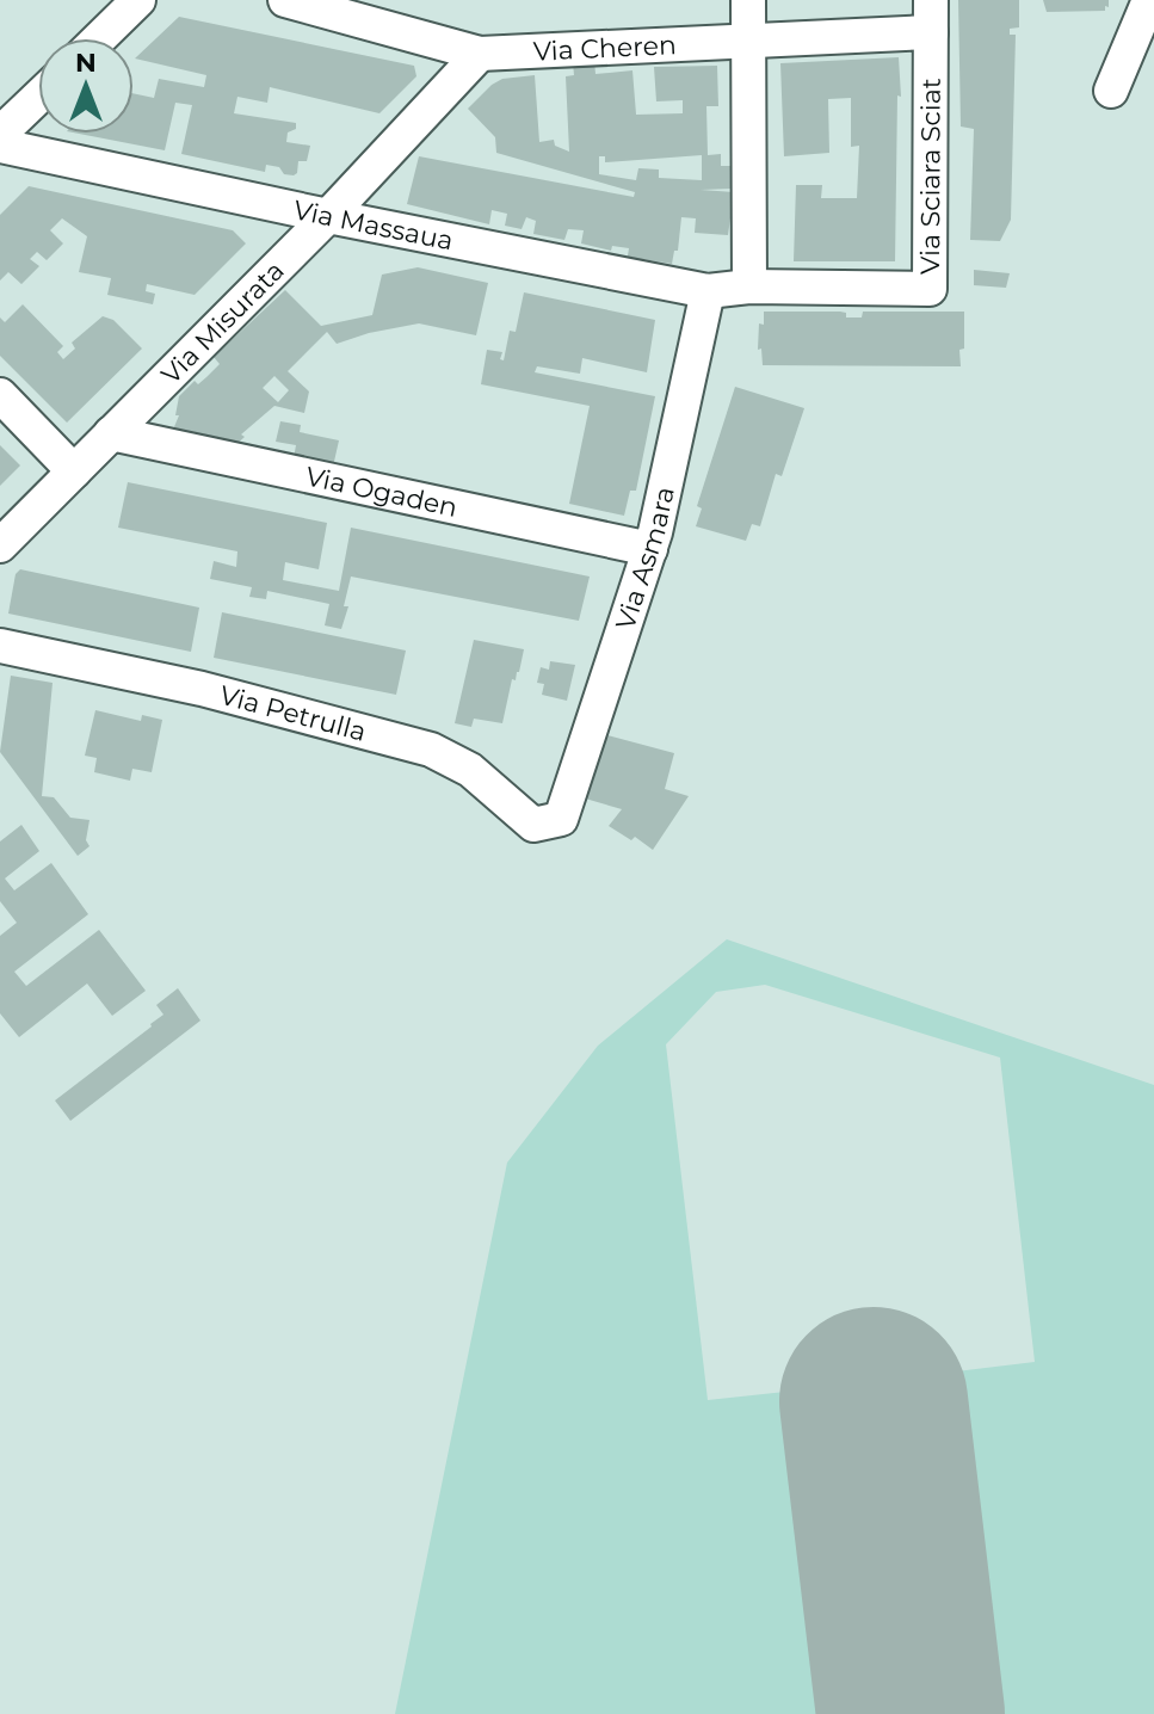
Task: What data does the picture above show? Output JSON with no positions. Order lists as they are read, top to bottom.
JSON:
{
  "streets": {
    "street": [
      "Via Cheren",
      "Via Sciara Sciat",
      "Via Massaua",
      "Via Misurata",
      "Via Ogaden",
      "Via Asmara",
      "Via Petrulla"
    ]
  },
  "crossings": [
    ["Via Cheren", "Via Sciara Sciat"],
    ["Via Cheren", "Via Misurata"],
    ["Via Sciara Sciat", "Via Massaua"],
    ["Via Massaua", "Via Misurata"],
    ["Via Massaua", "Via Asmara"],
    ["Via Misurata", "Via Ogaden"],
    ["Via Ogaden", "Via Asmara"],
    ["Via Asmara", "Via Petrulla"]
  ],
  "north": "top"
}
